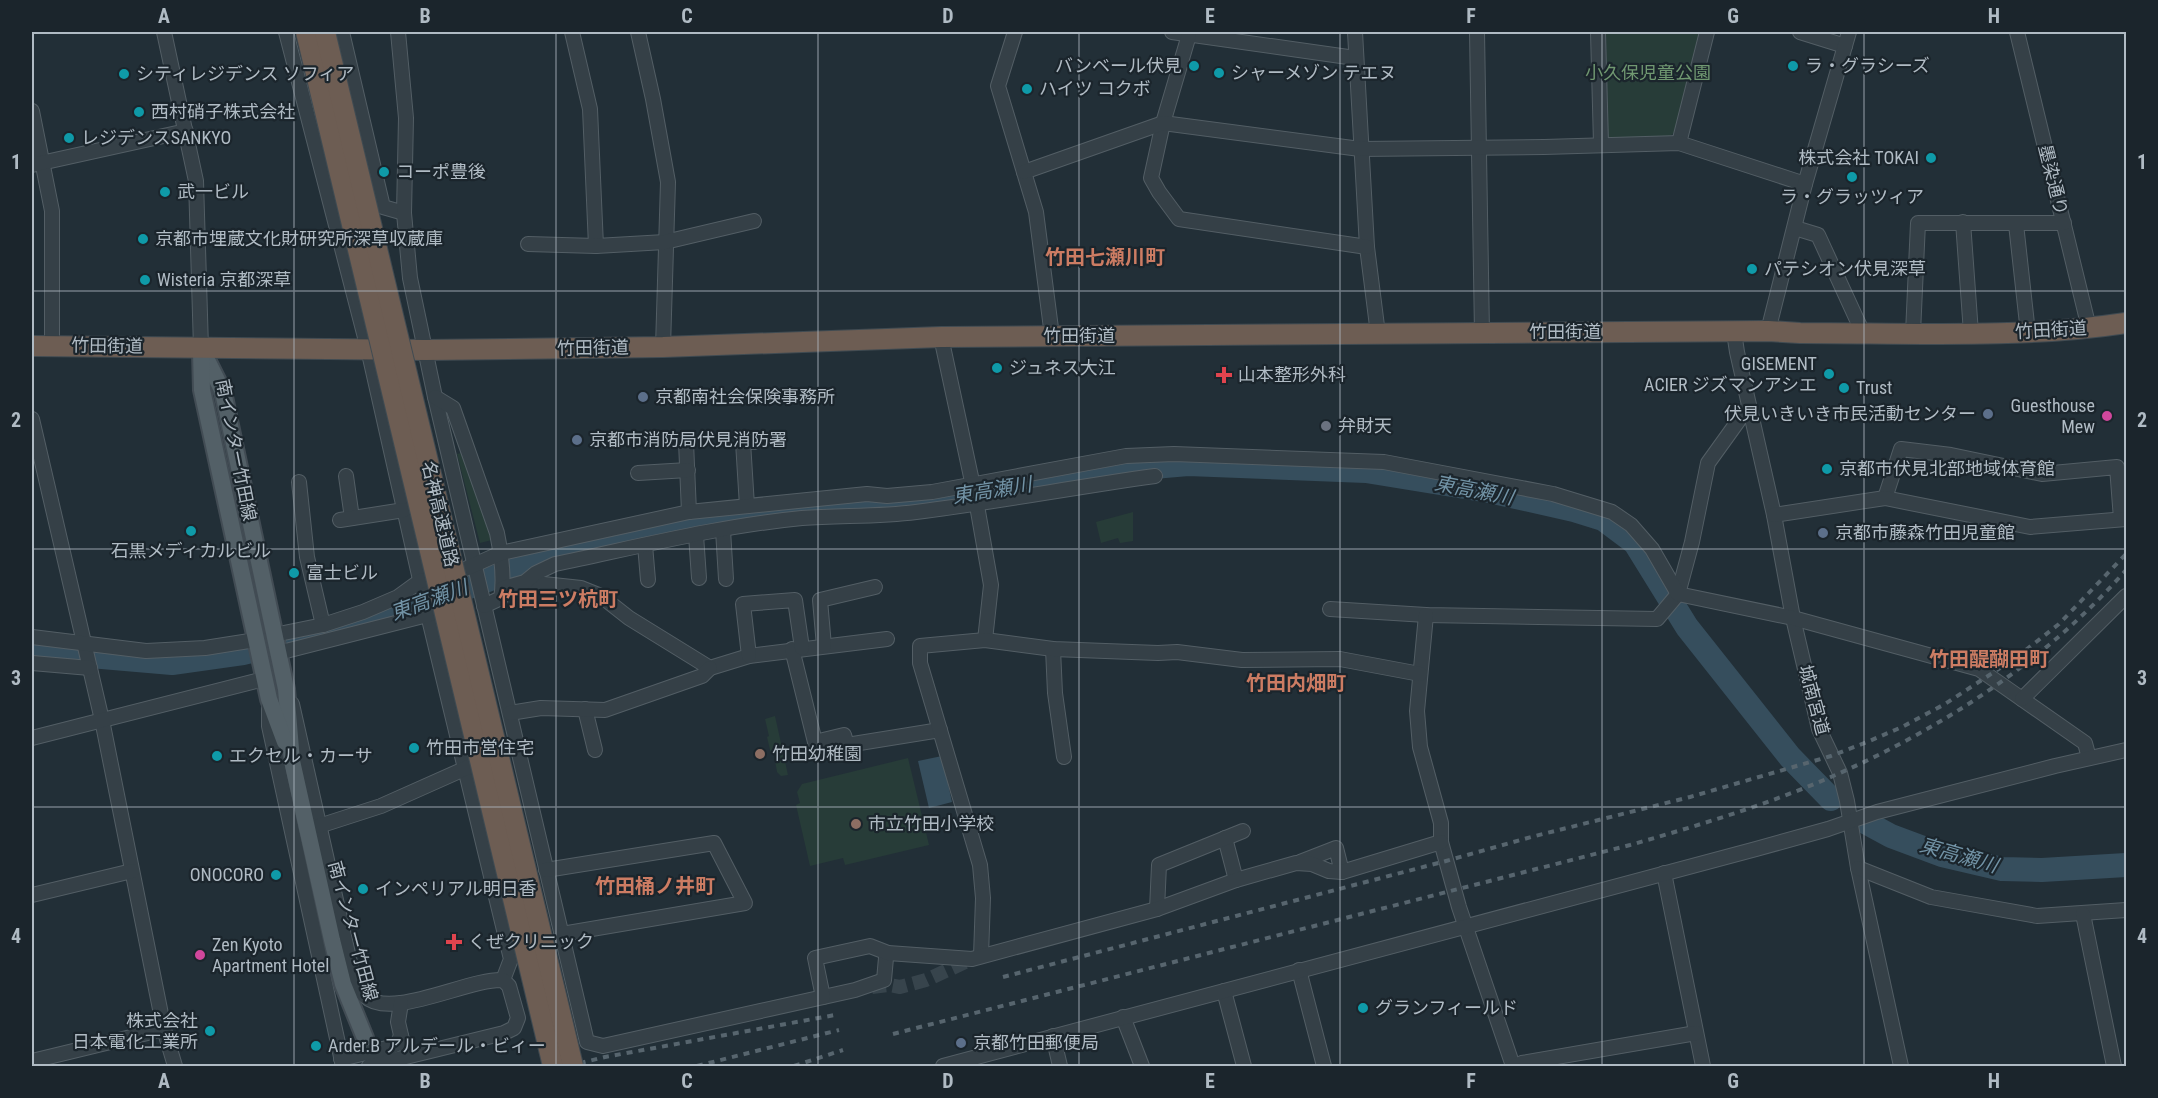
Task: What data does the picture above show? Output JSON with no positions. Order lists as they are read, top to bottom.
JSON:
{
  "streets": {
    "highway": ["竹田街道", "名神高速道路"],
    "main road": ["南インター竹田線"],
    "street": ["墨染通り", "城南宮道"]
  },
  "crossings": [
    ["墨染通り", "竹田街道"],
    ["竹田街道", "南インター竹田線"],
    ["竹田街道", "城南宮道"]
  ],
  "districts": [
    "竹田七瀬川町",
    "竹田三ツ杭町",
    "竹田醍醐田町",
    "竹田内畑町",
    "竹田桶ノ井町"
  ],
  "water": ["東高瀬川"],
  "parks": ["小久保児童公園"],
  "places": {
    "other": [
      "バンベール伏見",
      "ラ・グラシーズ",
      "シャーメゾン テエヌ",
      "シティレジデンス ソフィア",
      "ハイツ コクボ",
      "西村硝子株式会社",
      "レジデンスSANKYO",
      "株式会社 TOKAI",
      "コーポ豊後",
      "ラ・グラッツィア",
      "武一ビル",
      "京都市埋蔵文化財研究所深草収蔵庫",
      "パテシオン伏見深草",
      "Wisteria 京都深草",
      "ジュネス大江",
      "GISEMENT ACIER ジズマンアシエ",
      "Trust",
      "京都南社会保険事務所",
      "伏見いきいき市民活動センター",
      "Guesthouse Mew",
      "弁財天",
      "京都市消防局伏見消防署",
      "京都市伏見北部地域体育館",
      "石黒メディカルビル",
      "京都市藤森竹田児童館",
      "富士ビル",
      "竹田市営住宅",
      "竹田幼稚園",
      "エクセル・カーサ",
      "市立竹田小学校",
      "ONOCORO",
      "インペリアル明日香",
      "Zen Kyoto Apartment Hotel",
      "グランフィールド",
      "株式会社 日本電化工業所",
      "京都竹田郵便局",
      "Arder.B アルデール・ビィー"
    ],
    "health": ["山本整形外科", "くぜクリニック"]
  },
  "grid": {
    "columns": [
      "A",
      "B",
      "C",
      "D",
      "E",
      "F",
      "G",
      "H"
    ],
    "rows": [
      "1",
      "2",
      "3",
      "4"
    ]
  }
}
